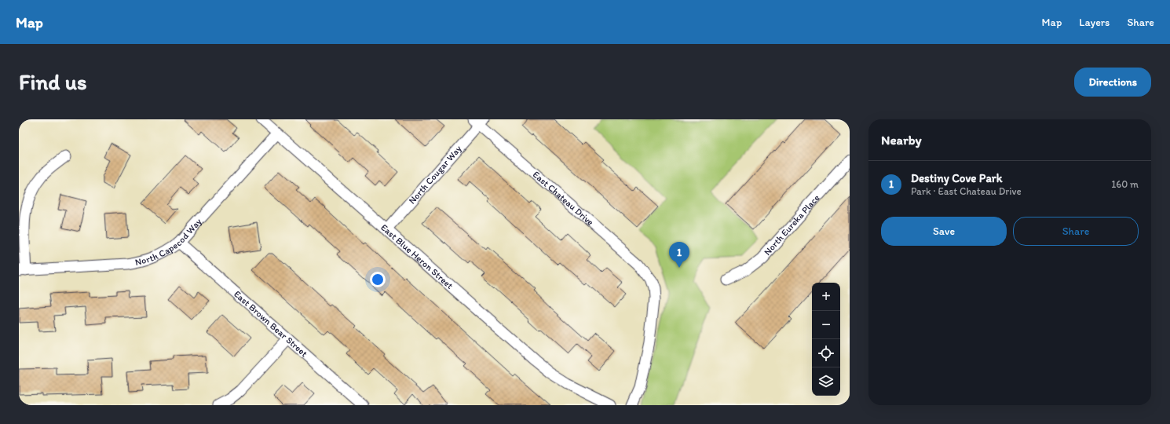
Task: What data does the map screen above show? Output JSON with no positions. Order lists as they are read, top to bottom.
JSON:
{
  "streets": {
    "street": [
      "North Cougar Way",
      "East Chateau Drive",
      "North Eureka Place",
      "North Capecod Way",
      "East Blue Heron Street",
      "East Brown Bear Street"
    ]
  },
  "crossings": [
    ["North Cougar Way", "East Chateau Drive"],
    ["North Cougar Way", "East Blue Heron Street"],
    ["North Capecod Way", "East Blue Heron Street"],
    ["North Capecod Way", "East Brown Bear Street"]
  ],
  "page": {
    "header": "Map",
    "nav": ["Map", "Layers", "Share"],
    "buttons": [
      "Directions",
      ["Save", "Share"]
    ],
    "title": "Find us",
    "heading": "Nearby",
    "list": [
      {
        "mark": "1",
        "name": "Destiny Cove Park",
        "note": "Park · East Chateau Drive",
        "value": "160 m"
      }
    ],
    "pins": "1",
    "map_buttons": ["+", "−"]
  }
}
